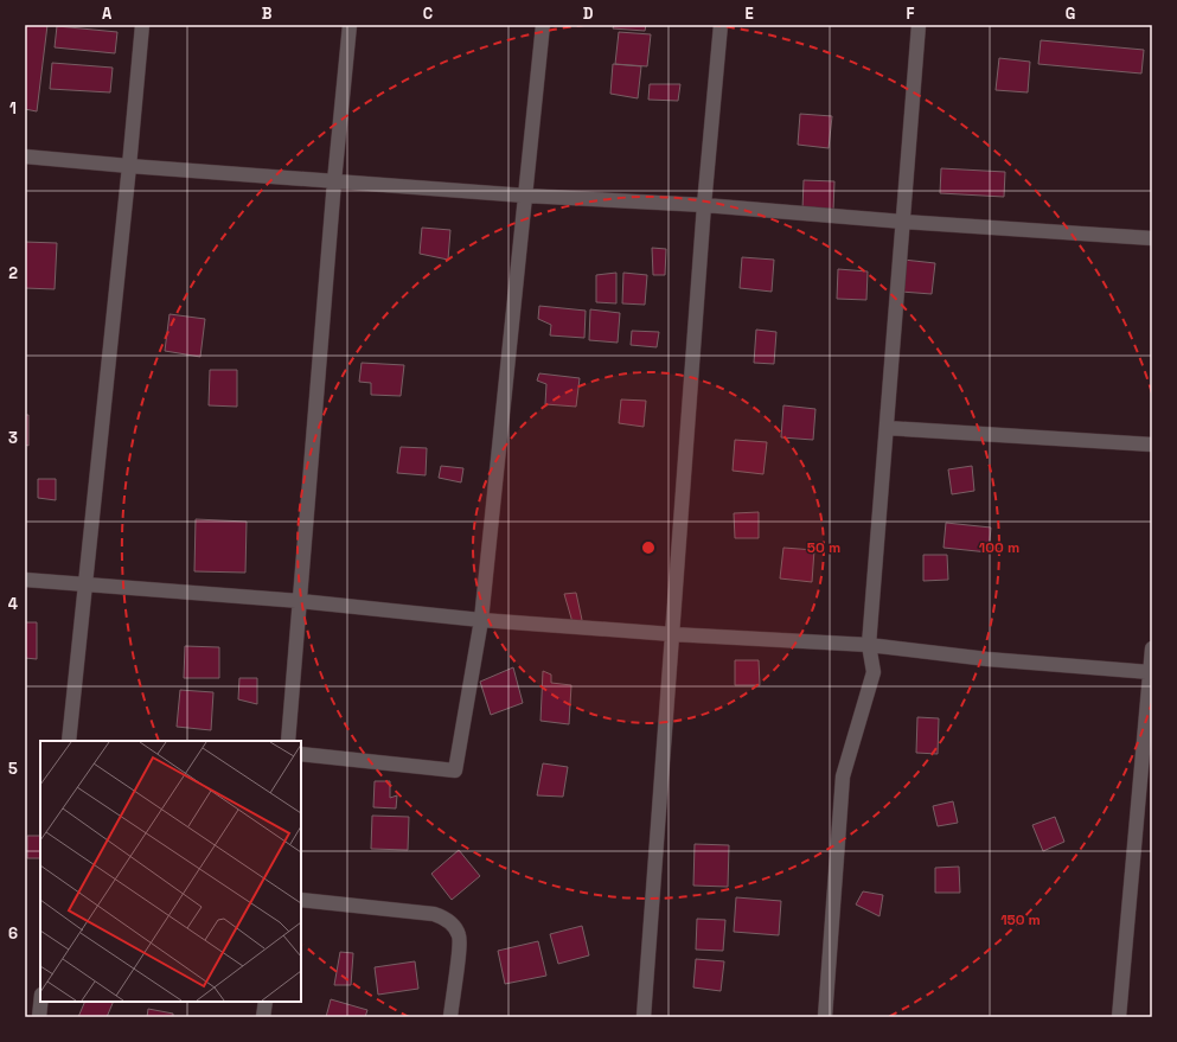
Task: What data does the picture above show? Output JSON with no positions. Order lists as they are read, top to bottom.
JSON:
{
  "grid": {
    "columns": [
      "A",
      "B",
      "C",
      "D",
      "E",
      "F",
      "G"
    ],
    "rows": [
      "1",
      "2",
      "3",
      "4",
      "5",
      "6"
    ]
  },
  "rings": ["50 m", "100 m", "150 m"]
}
